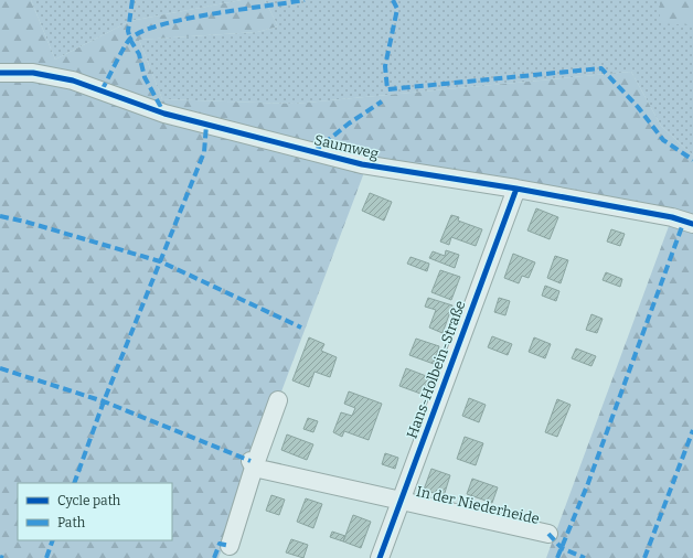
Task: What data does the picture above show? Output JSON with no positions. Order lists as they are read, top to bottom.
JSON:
{
  "streets": {
    "street": ["Saumweg", "Hans-Holbein-Straße", "In der Niederheide"]
  },
  "crossings": [
    ["Saumweg", "Hans-Holbein-Straße"],
    ["Hans-Holbein-Straße", "In der Niederheide"]
  ],
  "legend": ["Cycle path", "Path"]
}
